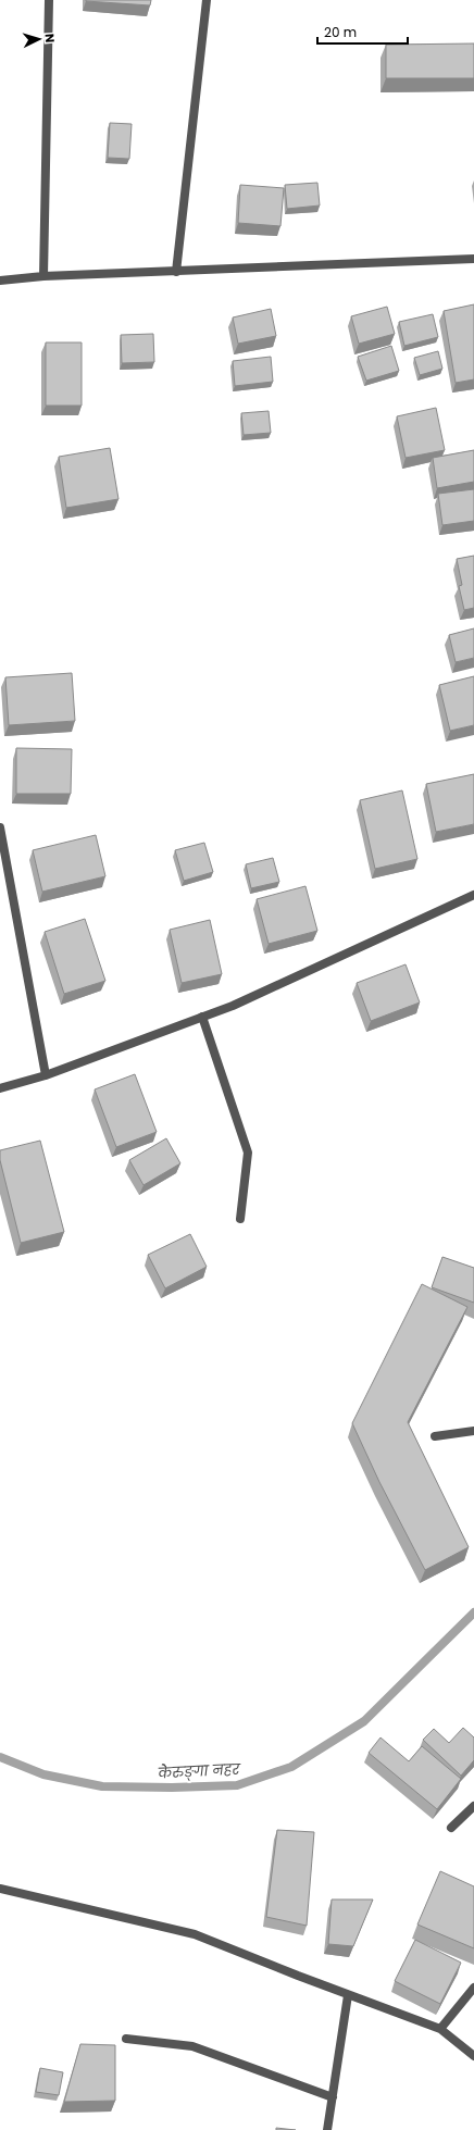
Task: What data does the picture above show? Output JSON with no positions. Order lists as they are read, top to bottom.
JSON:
{
  "water": ["केेरुङ्गा नहर"],
  "scale_bar": "20 m",
  "north": "right"
}
